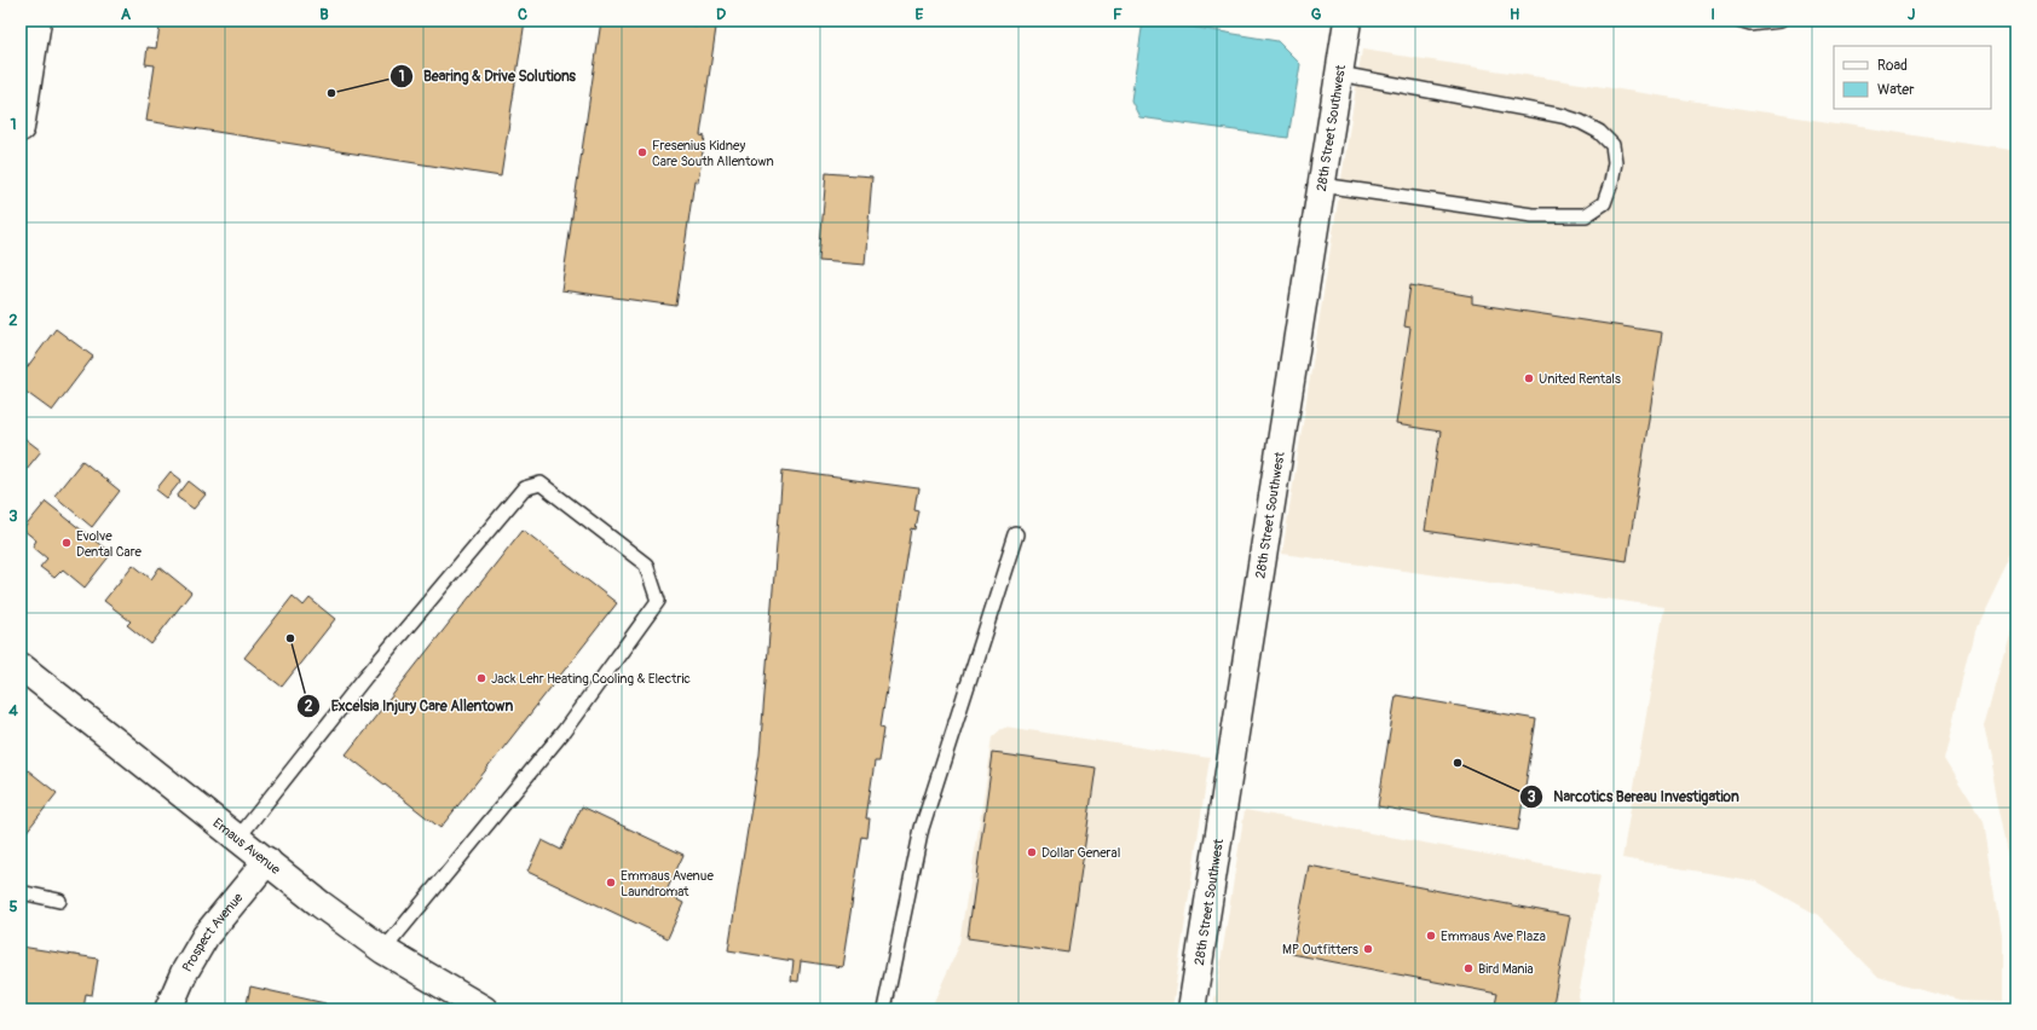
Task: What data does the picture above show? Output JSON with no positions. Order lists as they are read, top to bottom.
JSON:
{
  "streets": {
    "street": ["28th Street Southwest", "Emaus Avenue", "Prospect Avenue"]
  },
  "crossings": [
    ["Emaus Avenue", "Prospect Avenue"]
  ],
  "places": [
    "Bearing & Drive Solutions",
    "Fresenius Kidney Care South Allentown",
    "United Rentals",
    "Evolve Dental Care",
    "Excelsia Injury Care Allentown",
    "Jack Lehr Heating Cooling & Electric",
    "Narcotics Bereau Investigation",
    "Dollar General",
    "Emmaus Avenue Laundromat",
    "Emmaus Ave Plaza",
    "MP Outfitters",
    "Bird Mania"
  ],
  "legend": ["Road", "Water"],
  "grid": {
    "columns": [
      "A",
      "B",
      "C",
      "D",
      "E",
      "F",
      "G",
      "H",
      "I",
      "J"
    ],
    "rows": [
      "1",
      "2",
      "3",
      "4",
      "5"
    ]
  }
}
